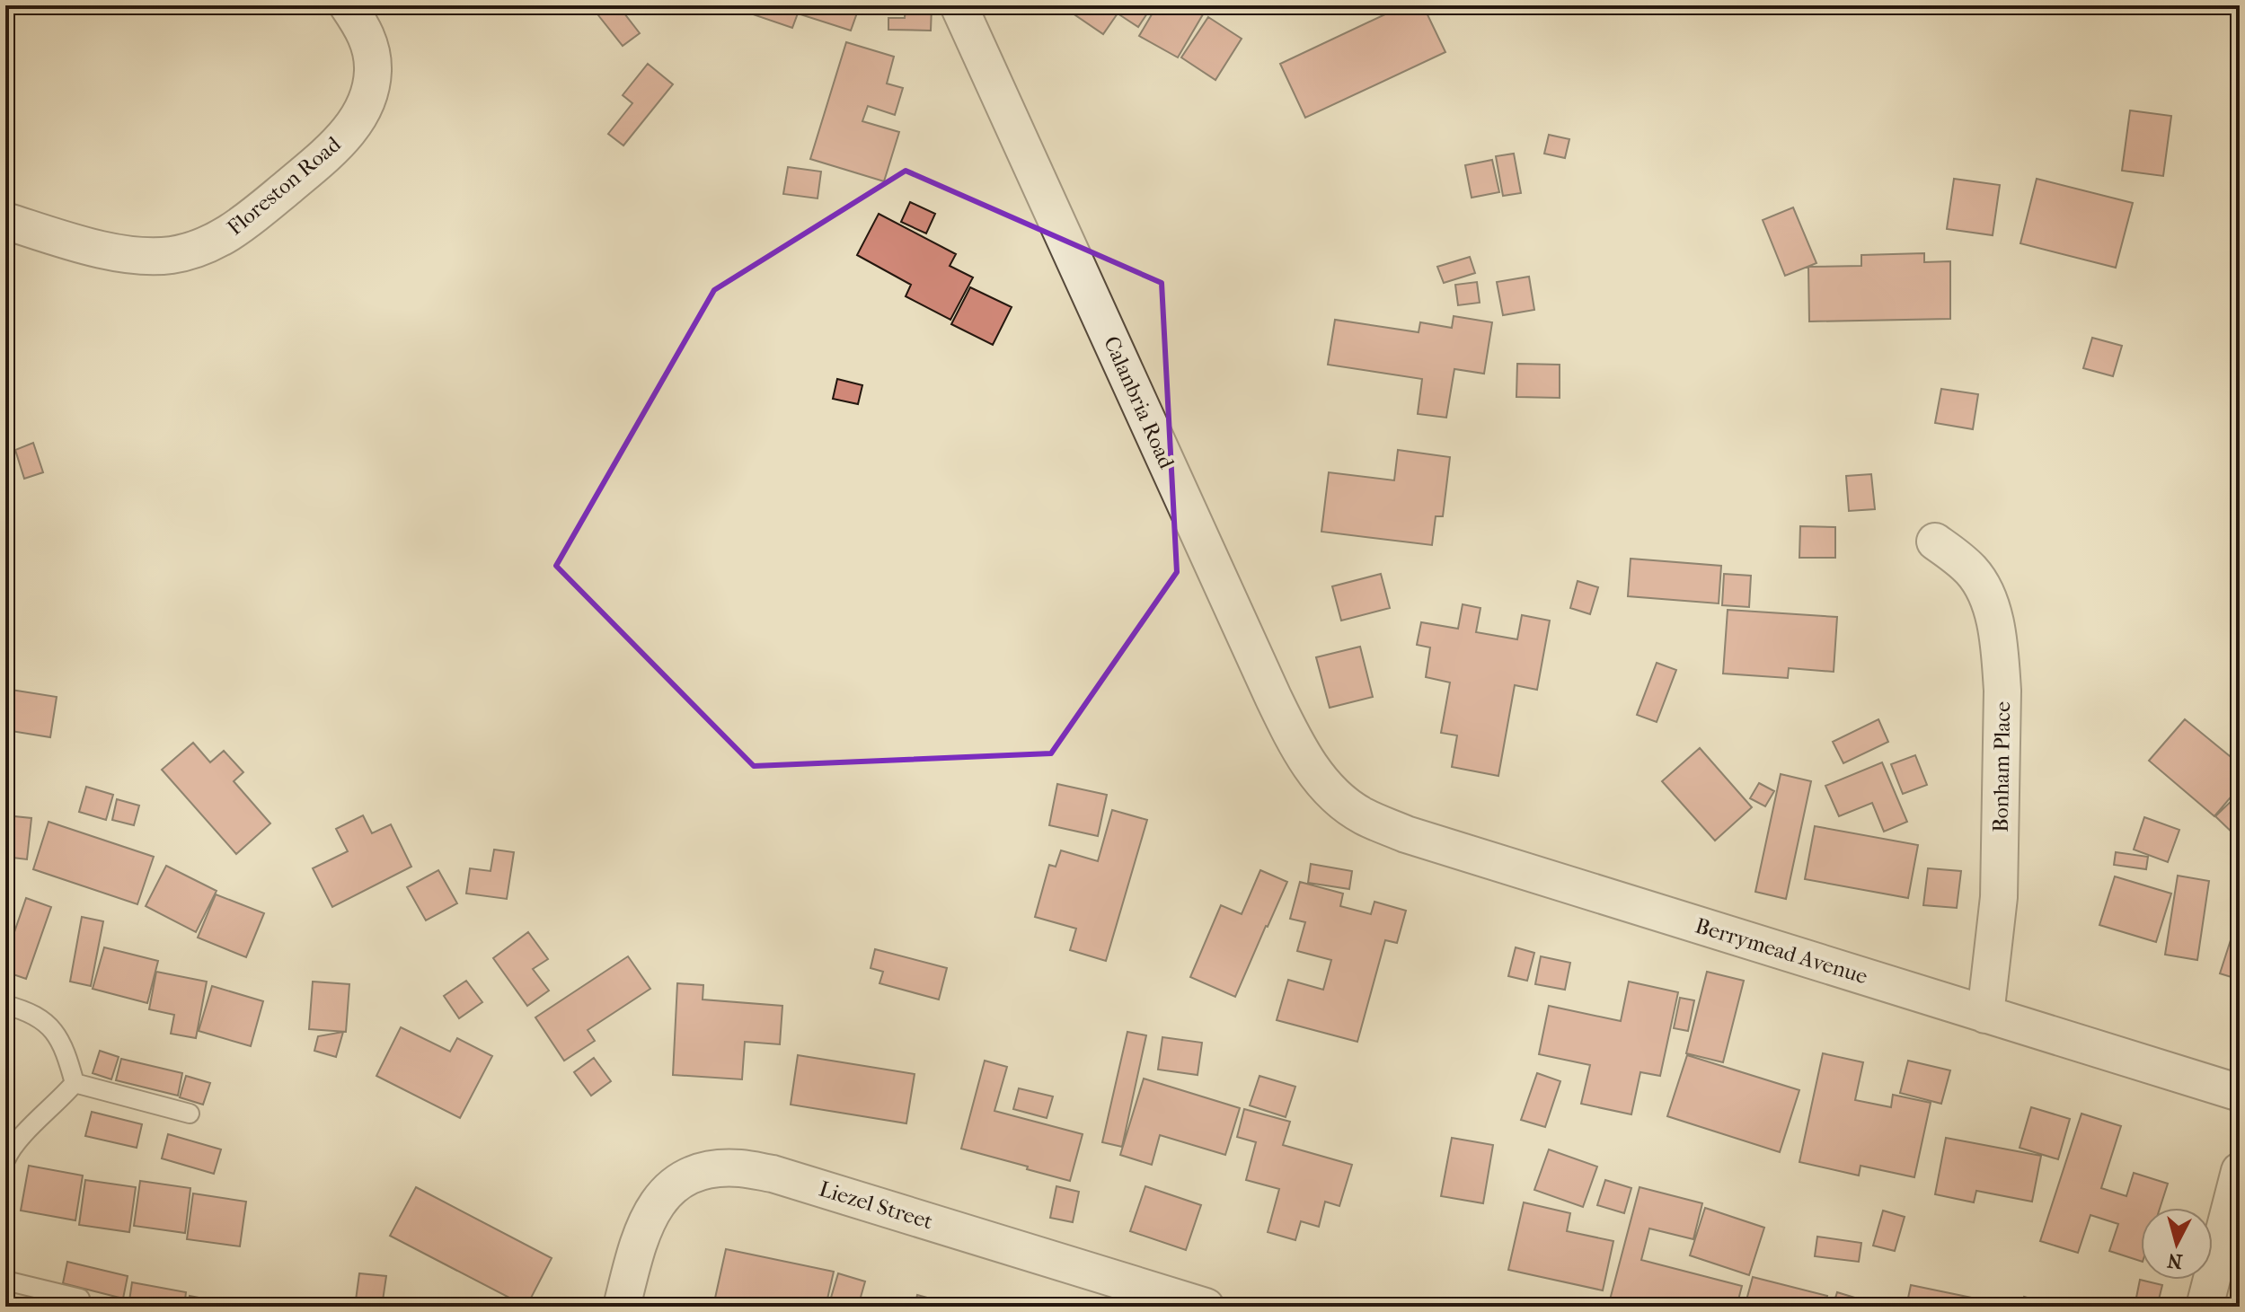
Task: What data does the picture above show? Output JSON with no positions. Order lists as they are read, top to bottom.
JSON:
{
  "streets": {
    "street": [
      "Floreston Road",
      "Calanbria Road",
      "Bonham Place",
      "Berrymead Avenue",
      "Liezel Street"
    ]
  },
  "crossings": [
    ["Calanbria Road", "Berrymead Avenue"],
    ["Bonham Place", "Berrymead Avenue"]
  ],
  "north": "bottom"
}
